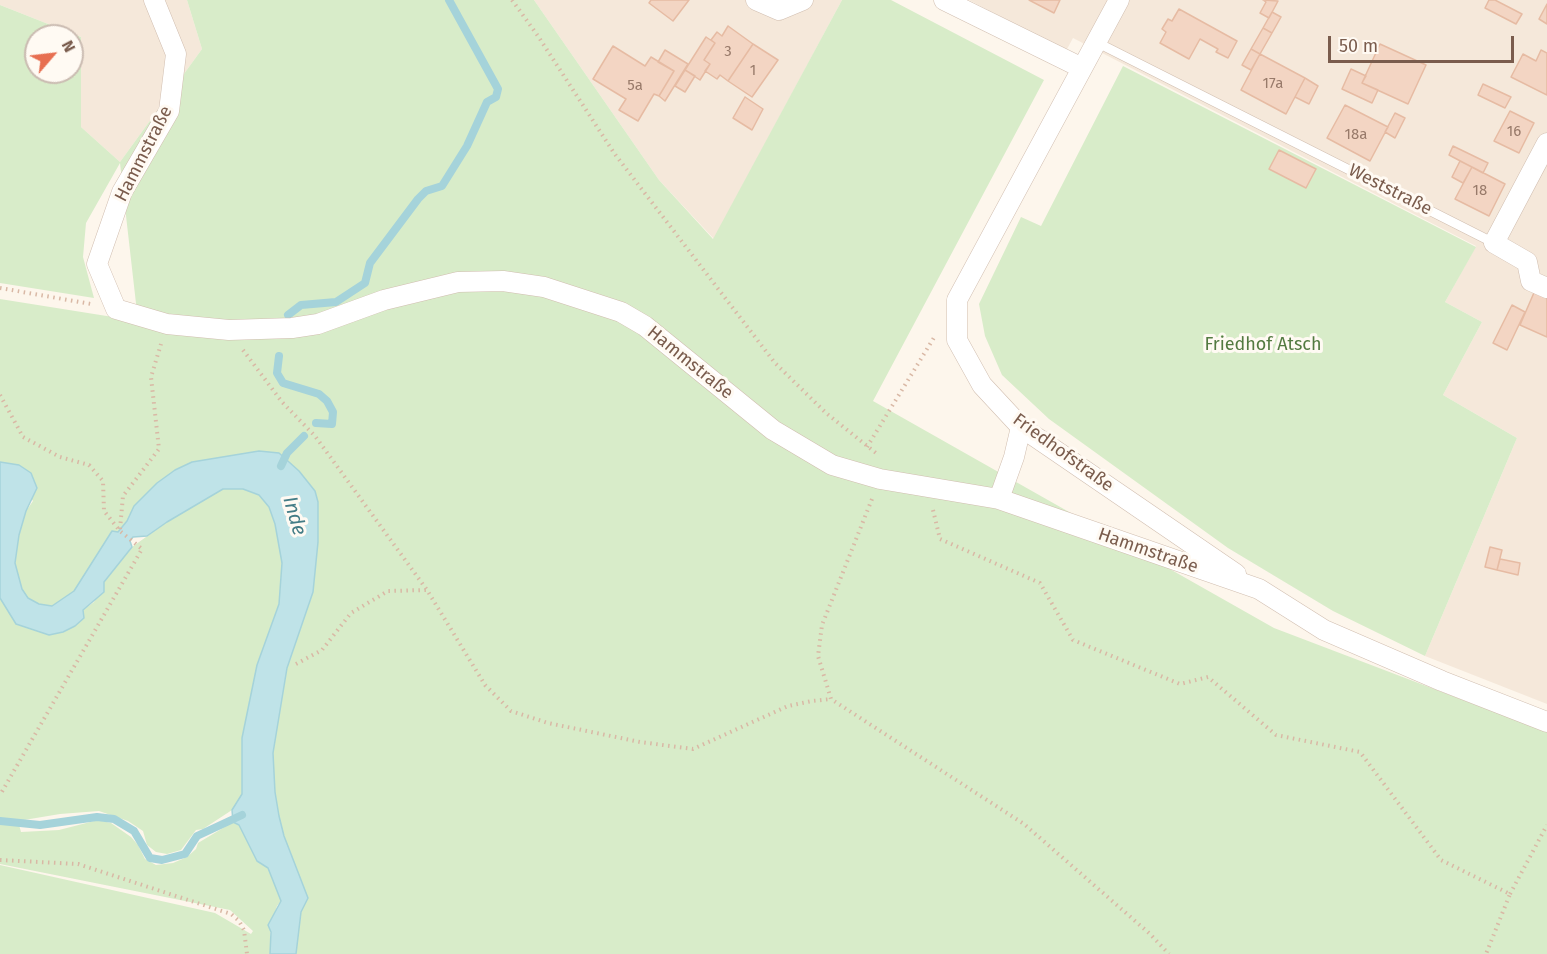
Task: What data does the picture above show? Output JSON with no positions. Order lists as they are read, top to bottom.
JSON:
{
  "streets": {
    "street": ["Hammstraße", "Weststraße", "Friedhofstraße"]
  },
  "crossings": [
    ["Hammstraße", "Friedhofstraße"],
    ["Weststraße", "Friedhofstraße"]
  ],
  "water": ["Inde"],
  "parks": ["Friedhof Atsch"],
  "house_numbers": [
    "3",
    "1",
    "17a",
    "5a",
    "16",
    "18a",
    "18"
  ],
  "scale_bar": "50 m",
  "north": "top right"
}
